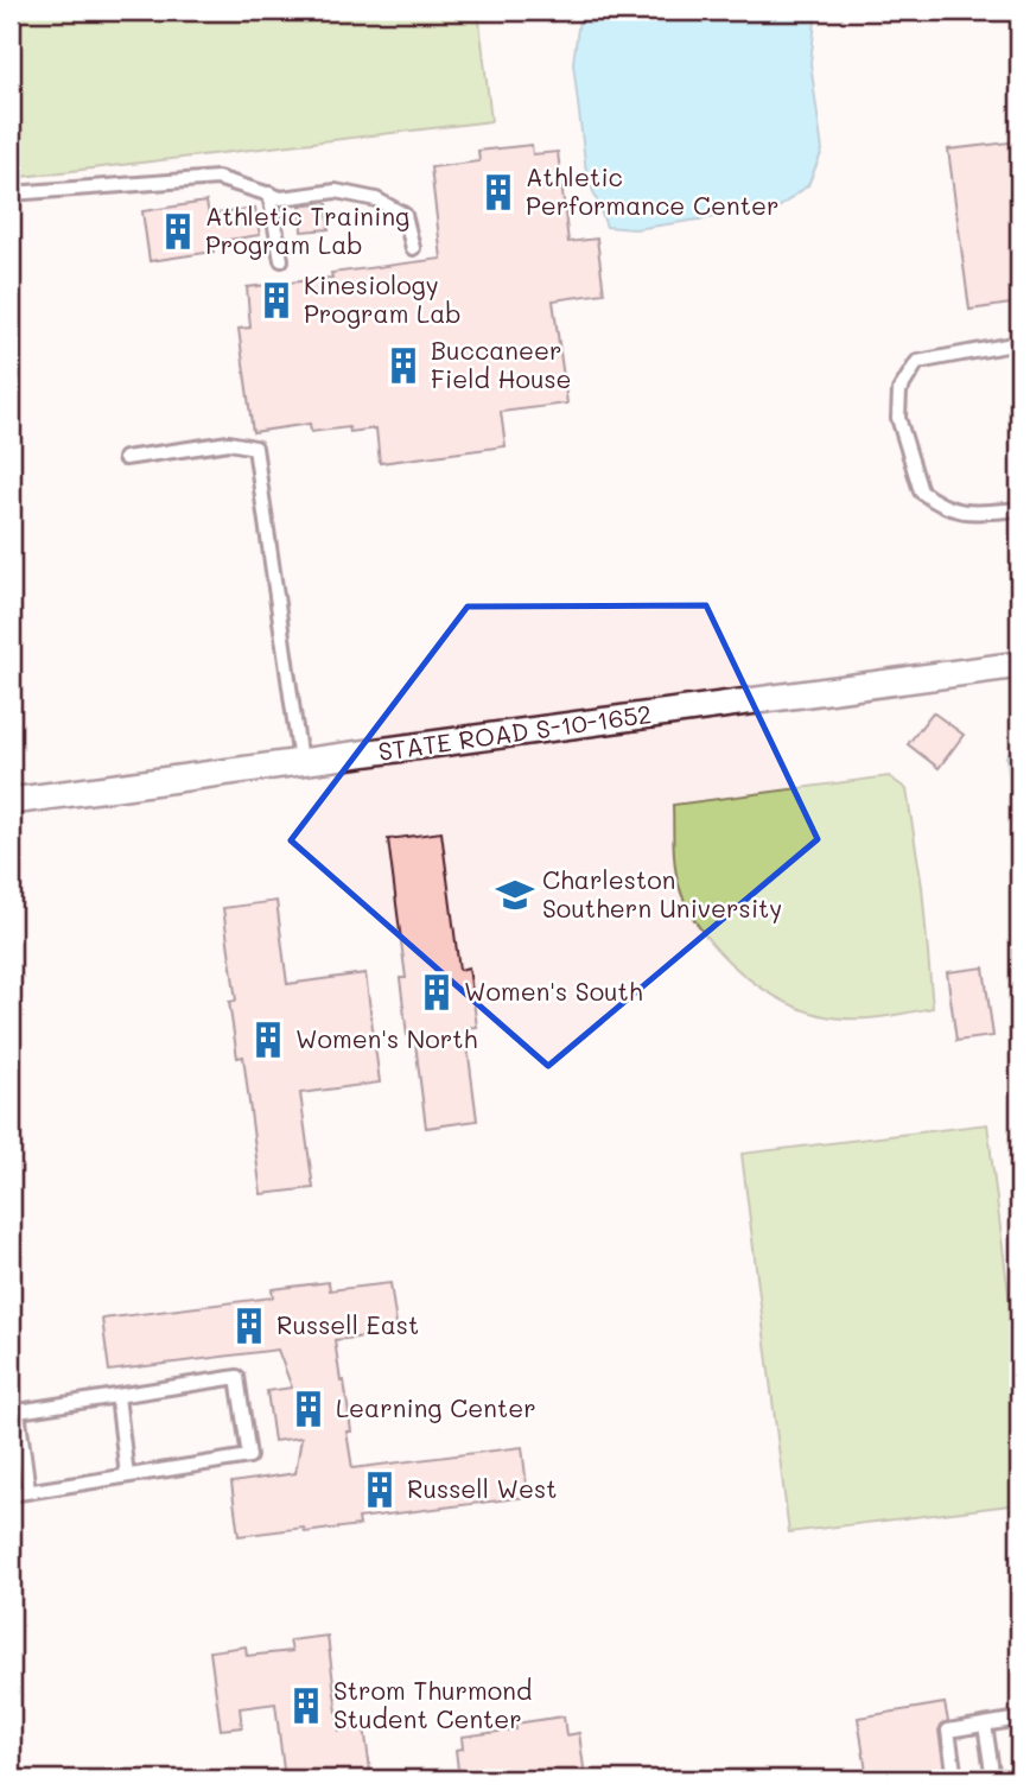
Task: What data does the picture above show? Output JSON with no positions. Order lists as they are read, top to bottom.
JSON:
{
  "streets": {
    "street": ["STATE ROAD S-10-1652"]
  },
  "places": {
    "building": [
      "Athletic Performance Center",
      "Athletic Training Program Lab",
      "Kinesiology Program Lab",
      "Buccaneer Field House",
      "Women's South",
      "Women's North",
      "Russell East",
      "Learning Center",
      "Russell West",
      "Strom Thurmond Student Center"
    ],
    "school or university": ["Charleston Southern University"]
  }
}
